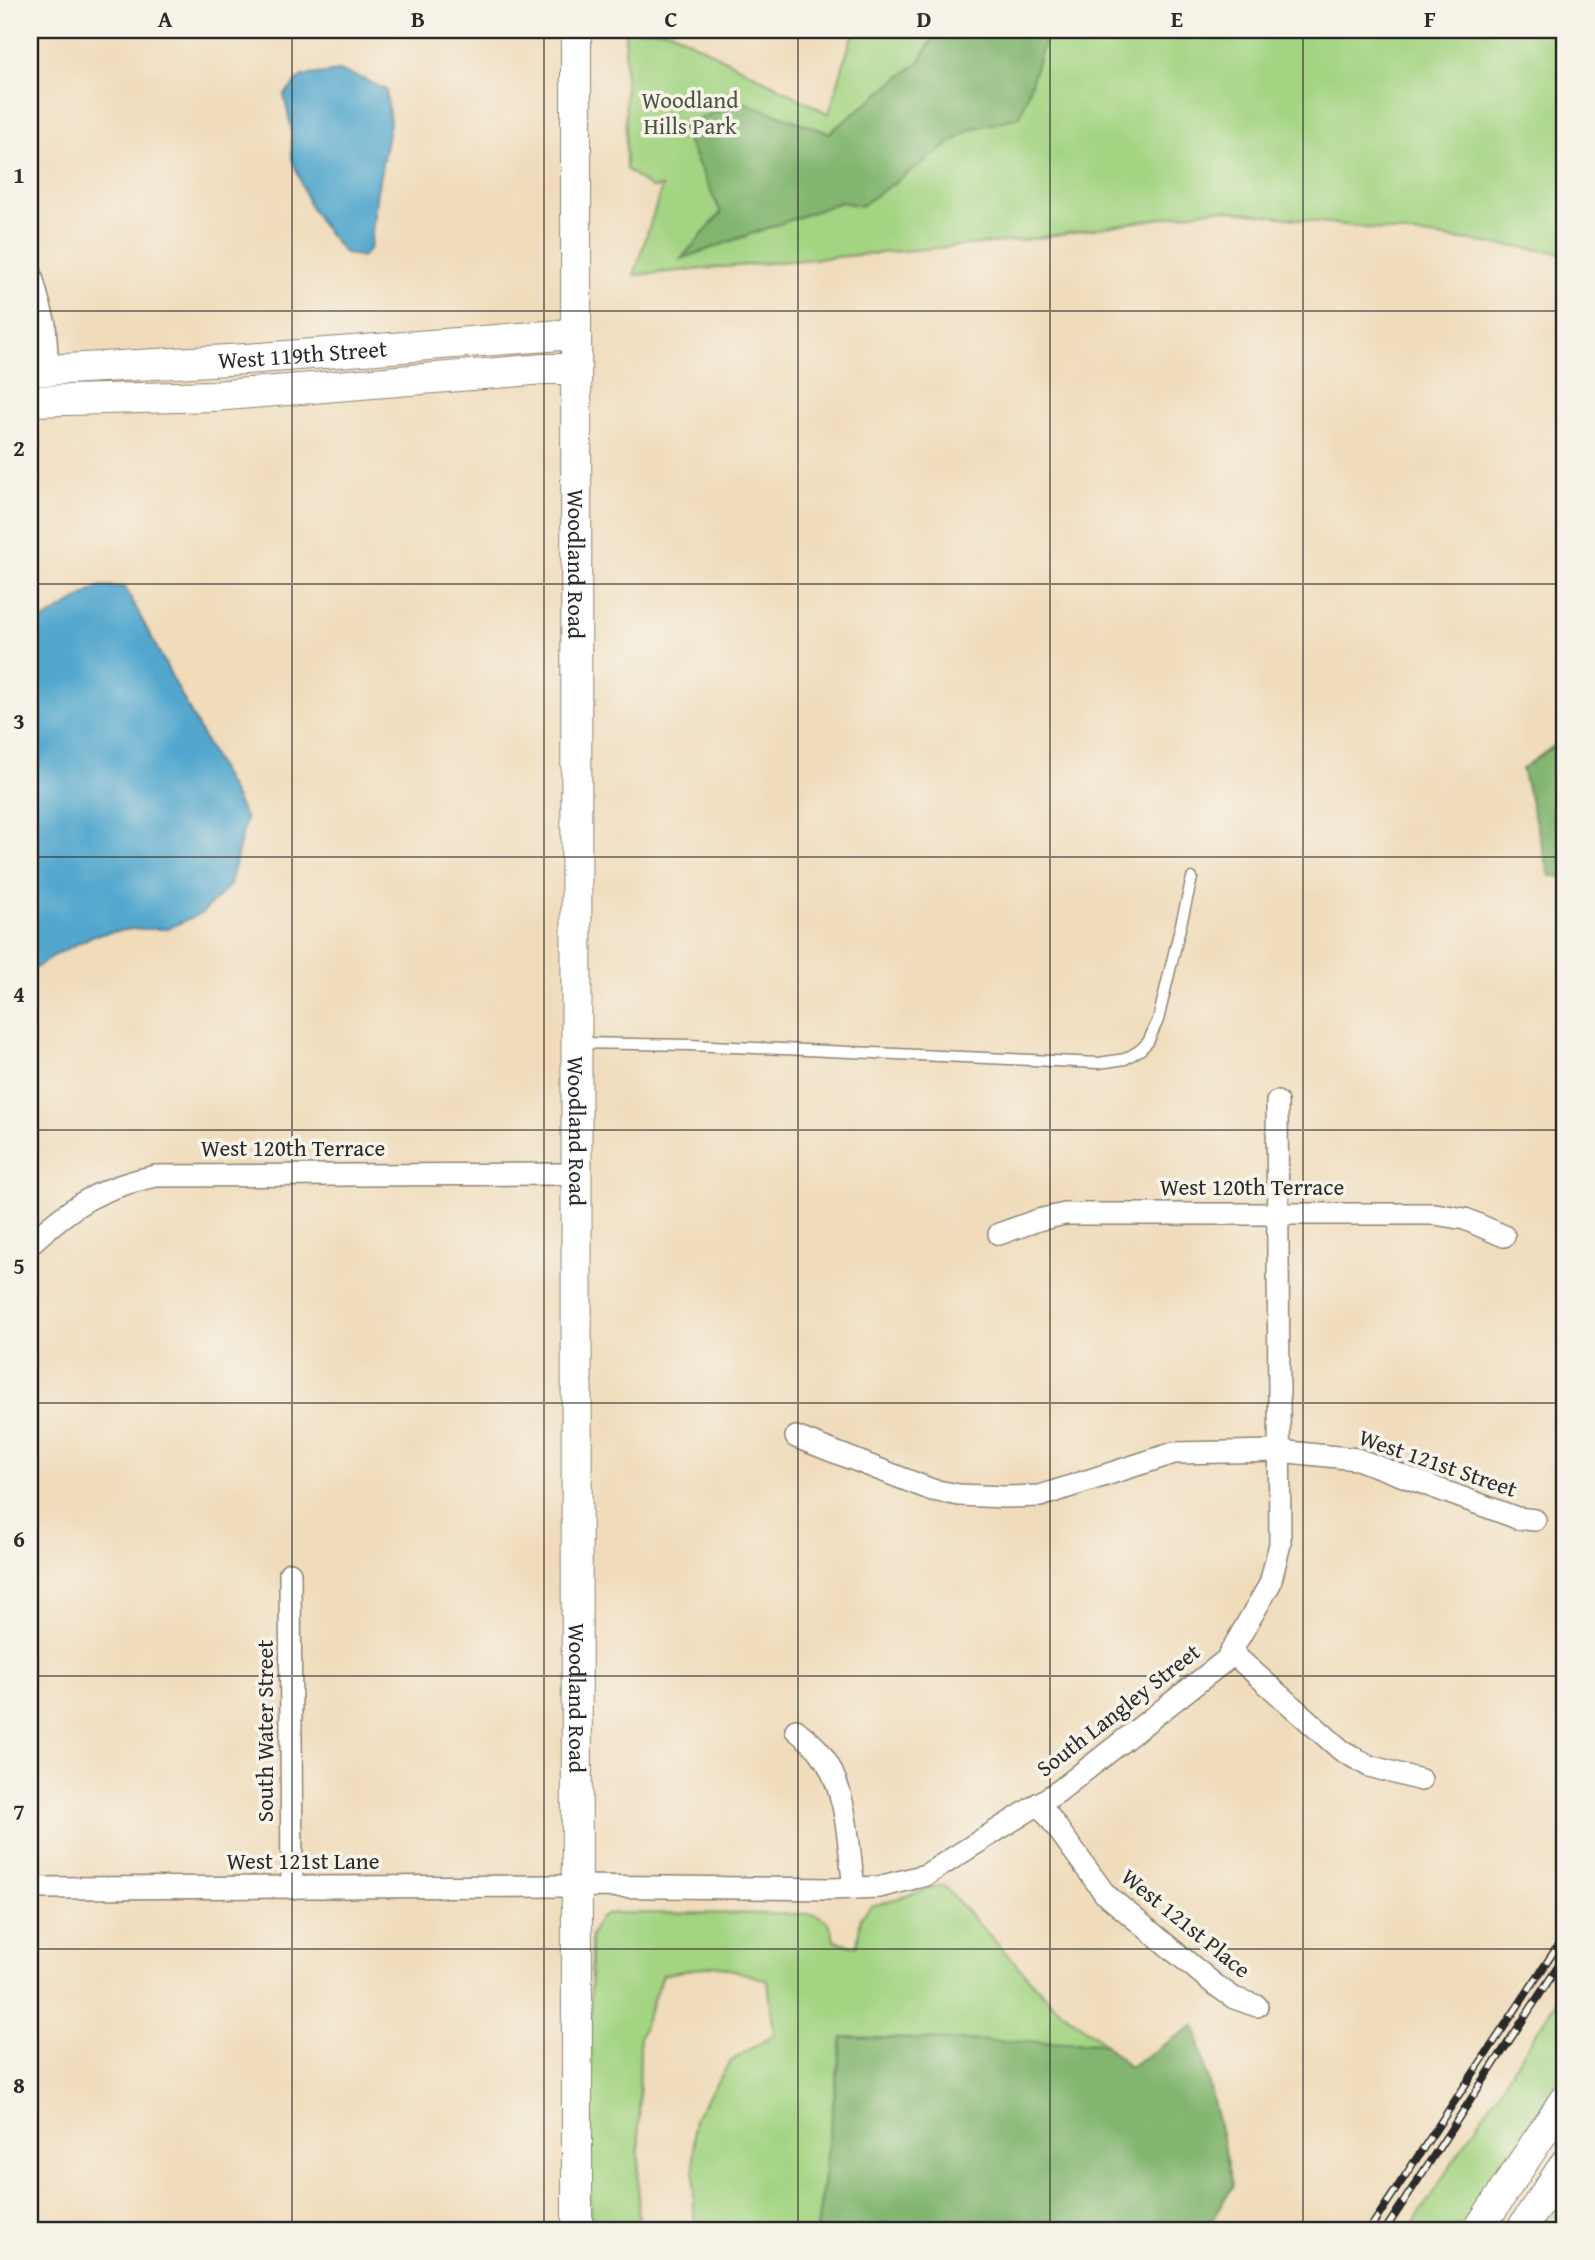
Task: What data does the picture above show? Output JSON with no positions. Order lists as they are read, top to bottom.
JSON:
{
  "streets": {
    "main road": ["West 119th Street", "Woodland Road"],
    "street": [
      "West 120th Terrace",
      "West 121st Street",
      "South Langley Street",
      "South Water Street",
      "West 121st Lane",
      "West 121st Place"
    ]
  },
  "crossings": [
    ["West 119th Street", "Woodland Road"],
    ["Woodland Road", "West 120th Terrace"],
    ["Woodland Road", "South Langley Street"],
    ["Woodland Road", "West 121st Lane"],
    ["West 120th Terrace", "South Langley Street"],
    ["West 121st Street", "South Langley Street"],
    ["South Langley Street", "West 121st Lane"],
    ["South Langley Street", "West 121st Place"],
    ["South Water Street", "West 121st Lane"]
  ],
  "parks": ["Woodland Hills Park"],
  "grid": {
    "columns": [
      "A",
      "B",
      "C",
      "D",
      "E",
      "F"
    ],
    "rows": [
      "1",
      "2",
      "3",
      "4",
      "5",
      "6",
      "7",
      "8"
    ]
  }
}
